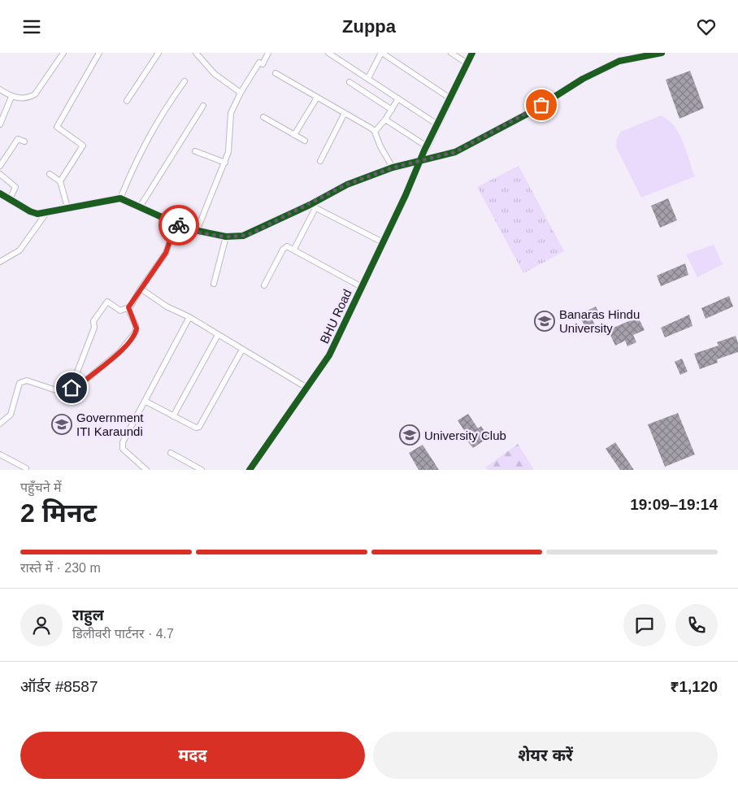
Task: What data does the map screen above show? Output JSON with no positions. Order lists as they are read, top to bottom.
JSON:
{
  "streets": {
    "street": ["BHU Road"]
  },
  "places": {
    "school or university": ["Banaras Hindu University", "Government ITI Karaundi", "University Club"]
  },
  "page": {
    "header": "Zuppa",
    "heading": ["2 मिनट", "पहुँचने में", "19:09–19:14"],
    "panel": [
      "राहुल",
      "डिलीवरी पार्टनर · 4.7",
      "ऑर्डर #8587",
      "₹1,120"
    ],
    "bar": "रास्ते में · 230 m",
    "buttons": ["मदद", "शेयर करें"]
  }
}
